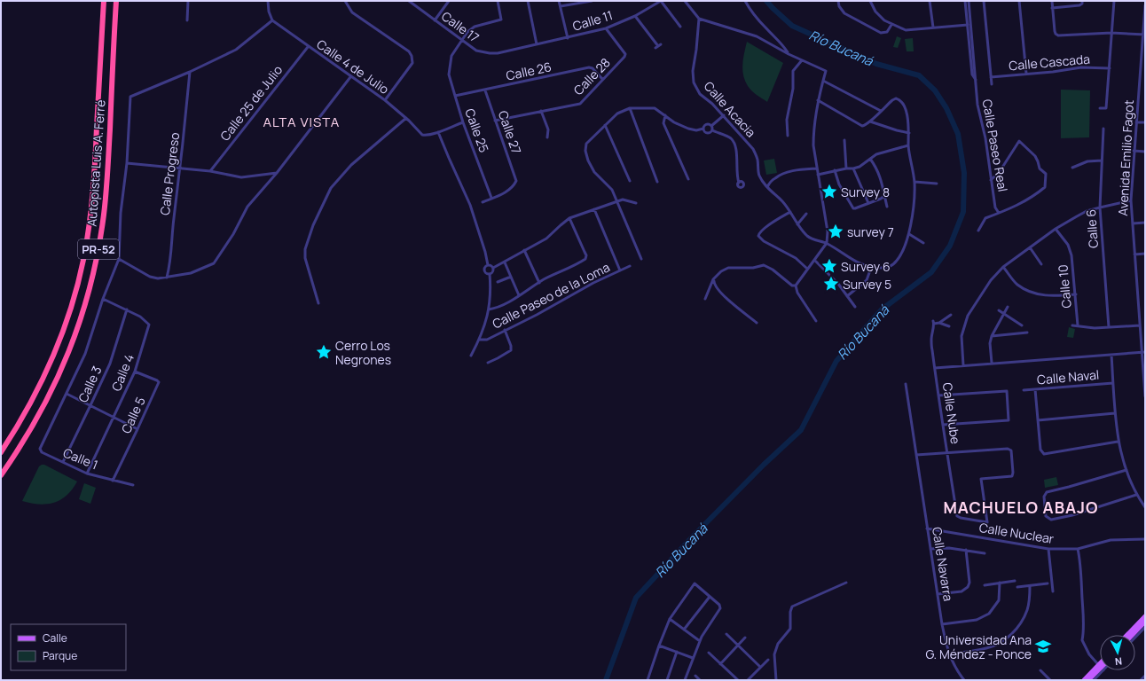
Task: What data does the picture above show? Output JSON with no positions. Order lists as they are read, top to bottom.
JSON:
{
  "streets": {
    "highway": ["Autopista Luis A. Ferré", "PR-52"],
    "street": [
      "Calle 11",
      "Calle 17",
      "Calle Cascada",
      "Calle 4 de Julio",
      "Calle 26",
      "Calle 28",
      "Calle 25 de Julio",
      "Calle Acacia",
      "Calle 25",
      "Calle 27",
      "Calle Paseo Real",
      "Avenida Emilio Fagot",
      "Calle Progreso",
      "Calle 6",
      "Calle 10",
      "Calle Paseo de la Loma",
      "Calle 4",
      "Calle Naval",
      "Calle 3",
      "Calle Nube",
      "Calle 5",
      "Calle 1",
      "Calle Nuclear",
      "Calle Navarra"
    ]
  },
  "crossings": [
    ["Calle 11", "Calle 17"],
    ["Calle 11", "Calle 28"],
    ["Calle 17", "Calle 25"],
    ["Calle 4 de Julio", "Calle 25 de Julio"],
    ["Calle 26", "Calle 28"],
    ["Calle 26", "Calle 25"],
    ["Calle 26", "Calle 27"],
    ["Calle 28", "Calle 27"],
    ["Calle 25", "Calle 27"],
    ["Calle 4", "Calle 3"],
    ["Calle 4", "Calle 5"],
    ["Calle 4", "Calle 1"],
    ["Calle 3", "Calle 1"],
    ["Calle 5", "Calle 1"],
    ["Calle Nuclear", "Calle Navarra"]
  ],
  "districts": ["ALTA VISTA", "MACHUELO ABAJO"],
  "water": ["Río Bucaná"],
  "places": {
    "place": [
      "Survey 8",
      "survey 7",
      "Survey 6",
      "Survey 5",
      "Cerro Los Negrones"
    ],
    "school or university": ["Universidad Ana G. Méndez - Ponce"]
  },
  "legend": ["Calle", "Parque"],
  "north": "bottom"
}
